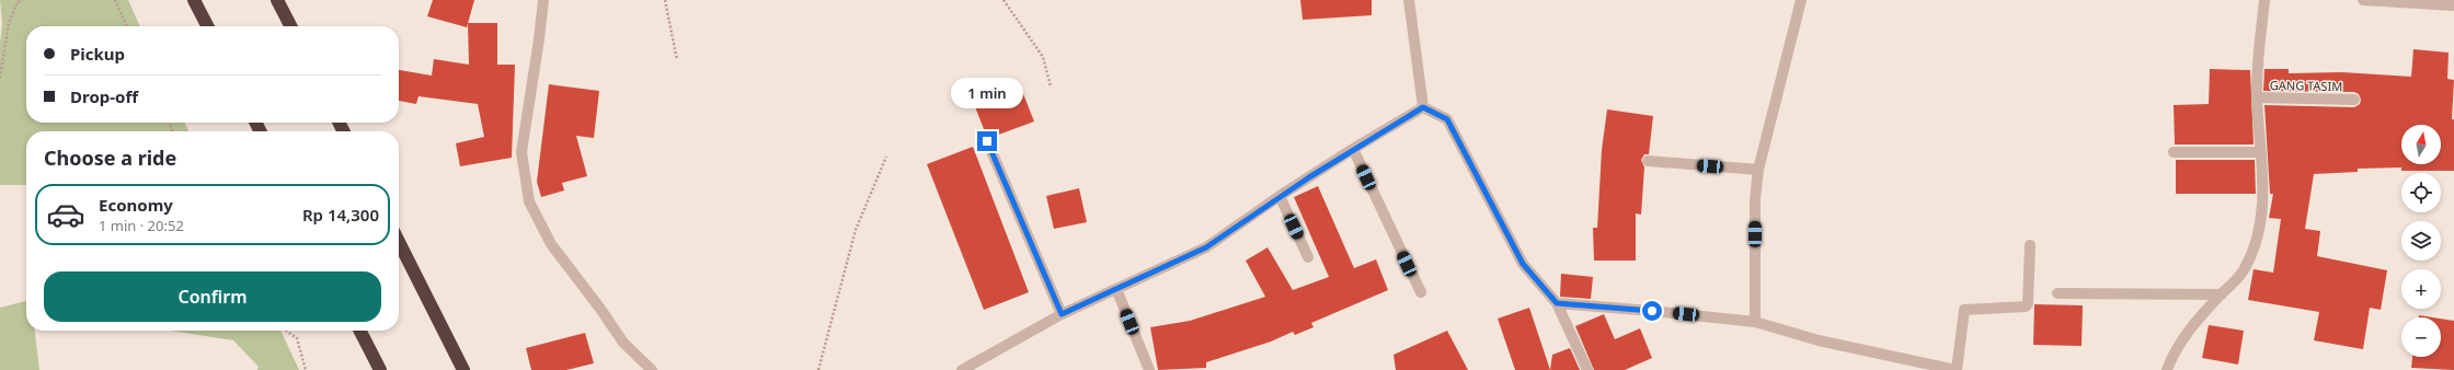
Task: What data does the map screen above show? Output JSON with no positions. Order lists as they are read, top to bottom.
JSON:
{
  "streets": {
    "street": ["GANG TASIM"]
  },
  "north": "top",
  "page": {
    "banner": ["Pickup", "Drop-off"],
    "bubble": "1 min",
    "map_buttons": ["+", "−"],
    "heading": "Choose a ride",
    "list": [
      {
        "name": "Economy",
        "note": "1 min · 20:52",
        "value": "Rp 14,300"
      }
    ],
    "buttons": "Confirm"
  }
}
